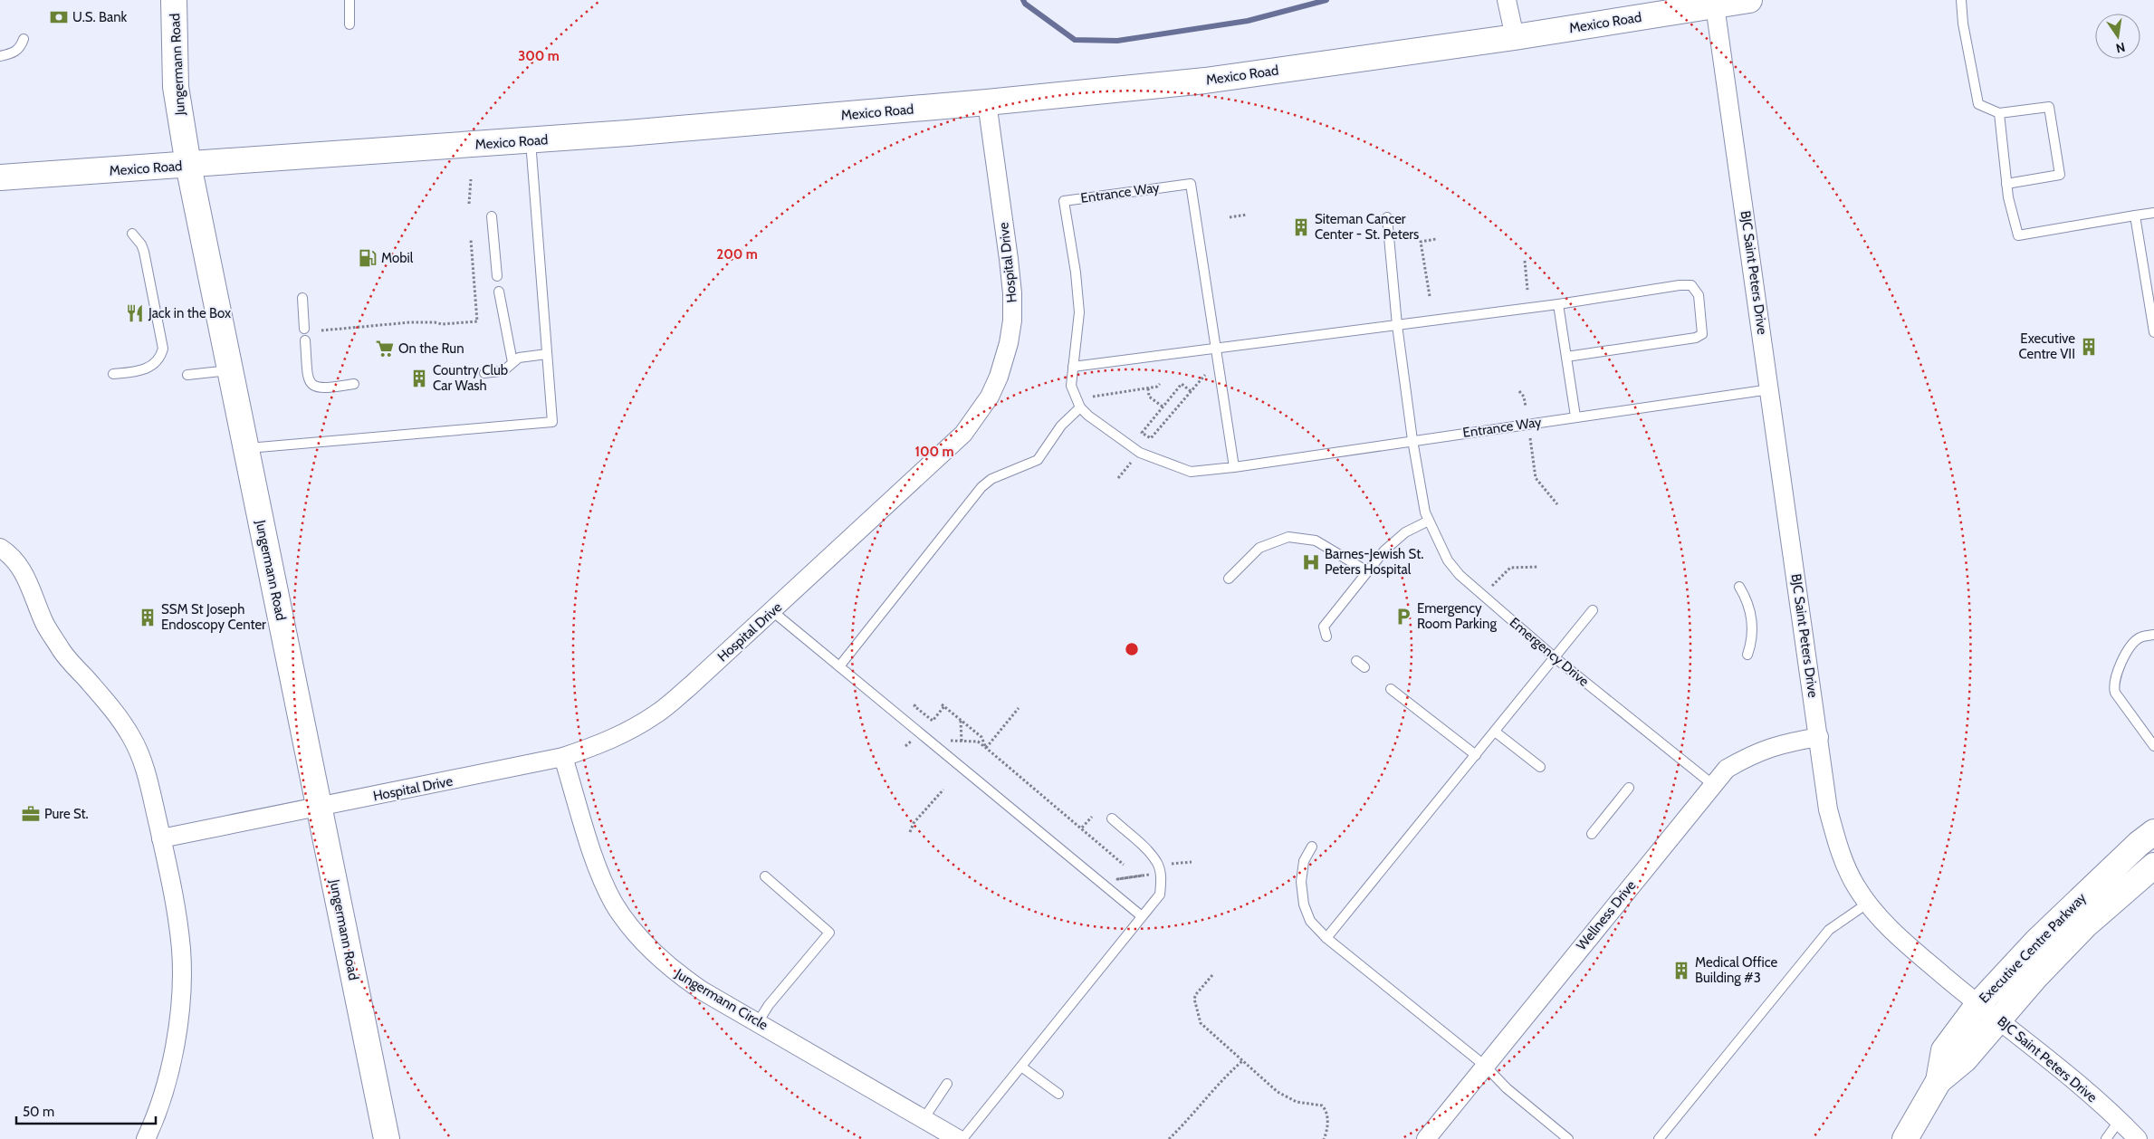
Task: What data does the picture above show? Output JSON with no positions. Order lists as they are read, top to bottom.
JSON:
{
  "streets": {
    "main road": ["Mexico Road", "Jungermann Road", "Executive Centre Parkway"],
    "street": [
      "Hospital Drive",
      "BJC Saint Peters Drive",
      "Wellness Drive",
      "Jungermann Circle"
    ],
    "lane": ["Entrance Way", "Emergency Drive"]
  },
  "crossings": [
    ["Mexico Road", "Jungermann Road"],
    ["Mexico Road", "Hospital Drive"],
    ["Mexico Road", "BJC Saint Peters Drive"],
    ["Jungermann Road", "Hospital Drive"],
    ["Entrance Way", "BJC Saint Peters Drive"],
    ["Entrance Way", "Emergency Drive"],
    ["Hospital Drive", "Jungermann Circle"],
    ["BJC Saint Peters Drive", "Wellness Drive"],
    ["BJC Saint Peters Drive", "Executive Centre Parkway"],
    ["Emergency Drive", "Wellness Drive"]
  ],
  "places": {
    "bank": ["U.S. Bank"],
    "building": [
      "Siteman Cancer Center - St. Peters",
      "Executive Centre VII",
      "Country Club Car Wash",
      "SSM St Joseph Endoscopy Center",
      "Medical Office Building #3"
    ],
    "fuel station": ["Mobil"],
    "restaurant": ["Jack in the Box"],
    "supermarket": ["On the Run"],
    "hospital": ["Barnes-Jewish St. Peters Hospital"],
    "parking": ["Emergency Room Parking"],
    "office": ["Pure St."]
  },
  "scale_bar": "50 m",
  "north": "bottom",
  "rings": ["300 m", "200 m", "100 m"]
}
